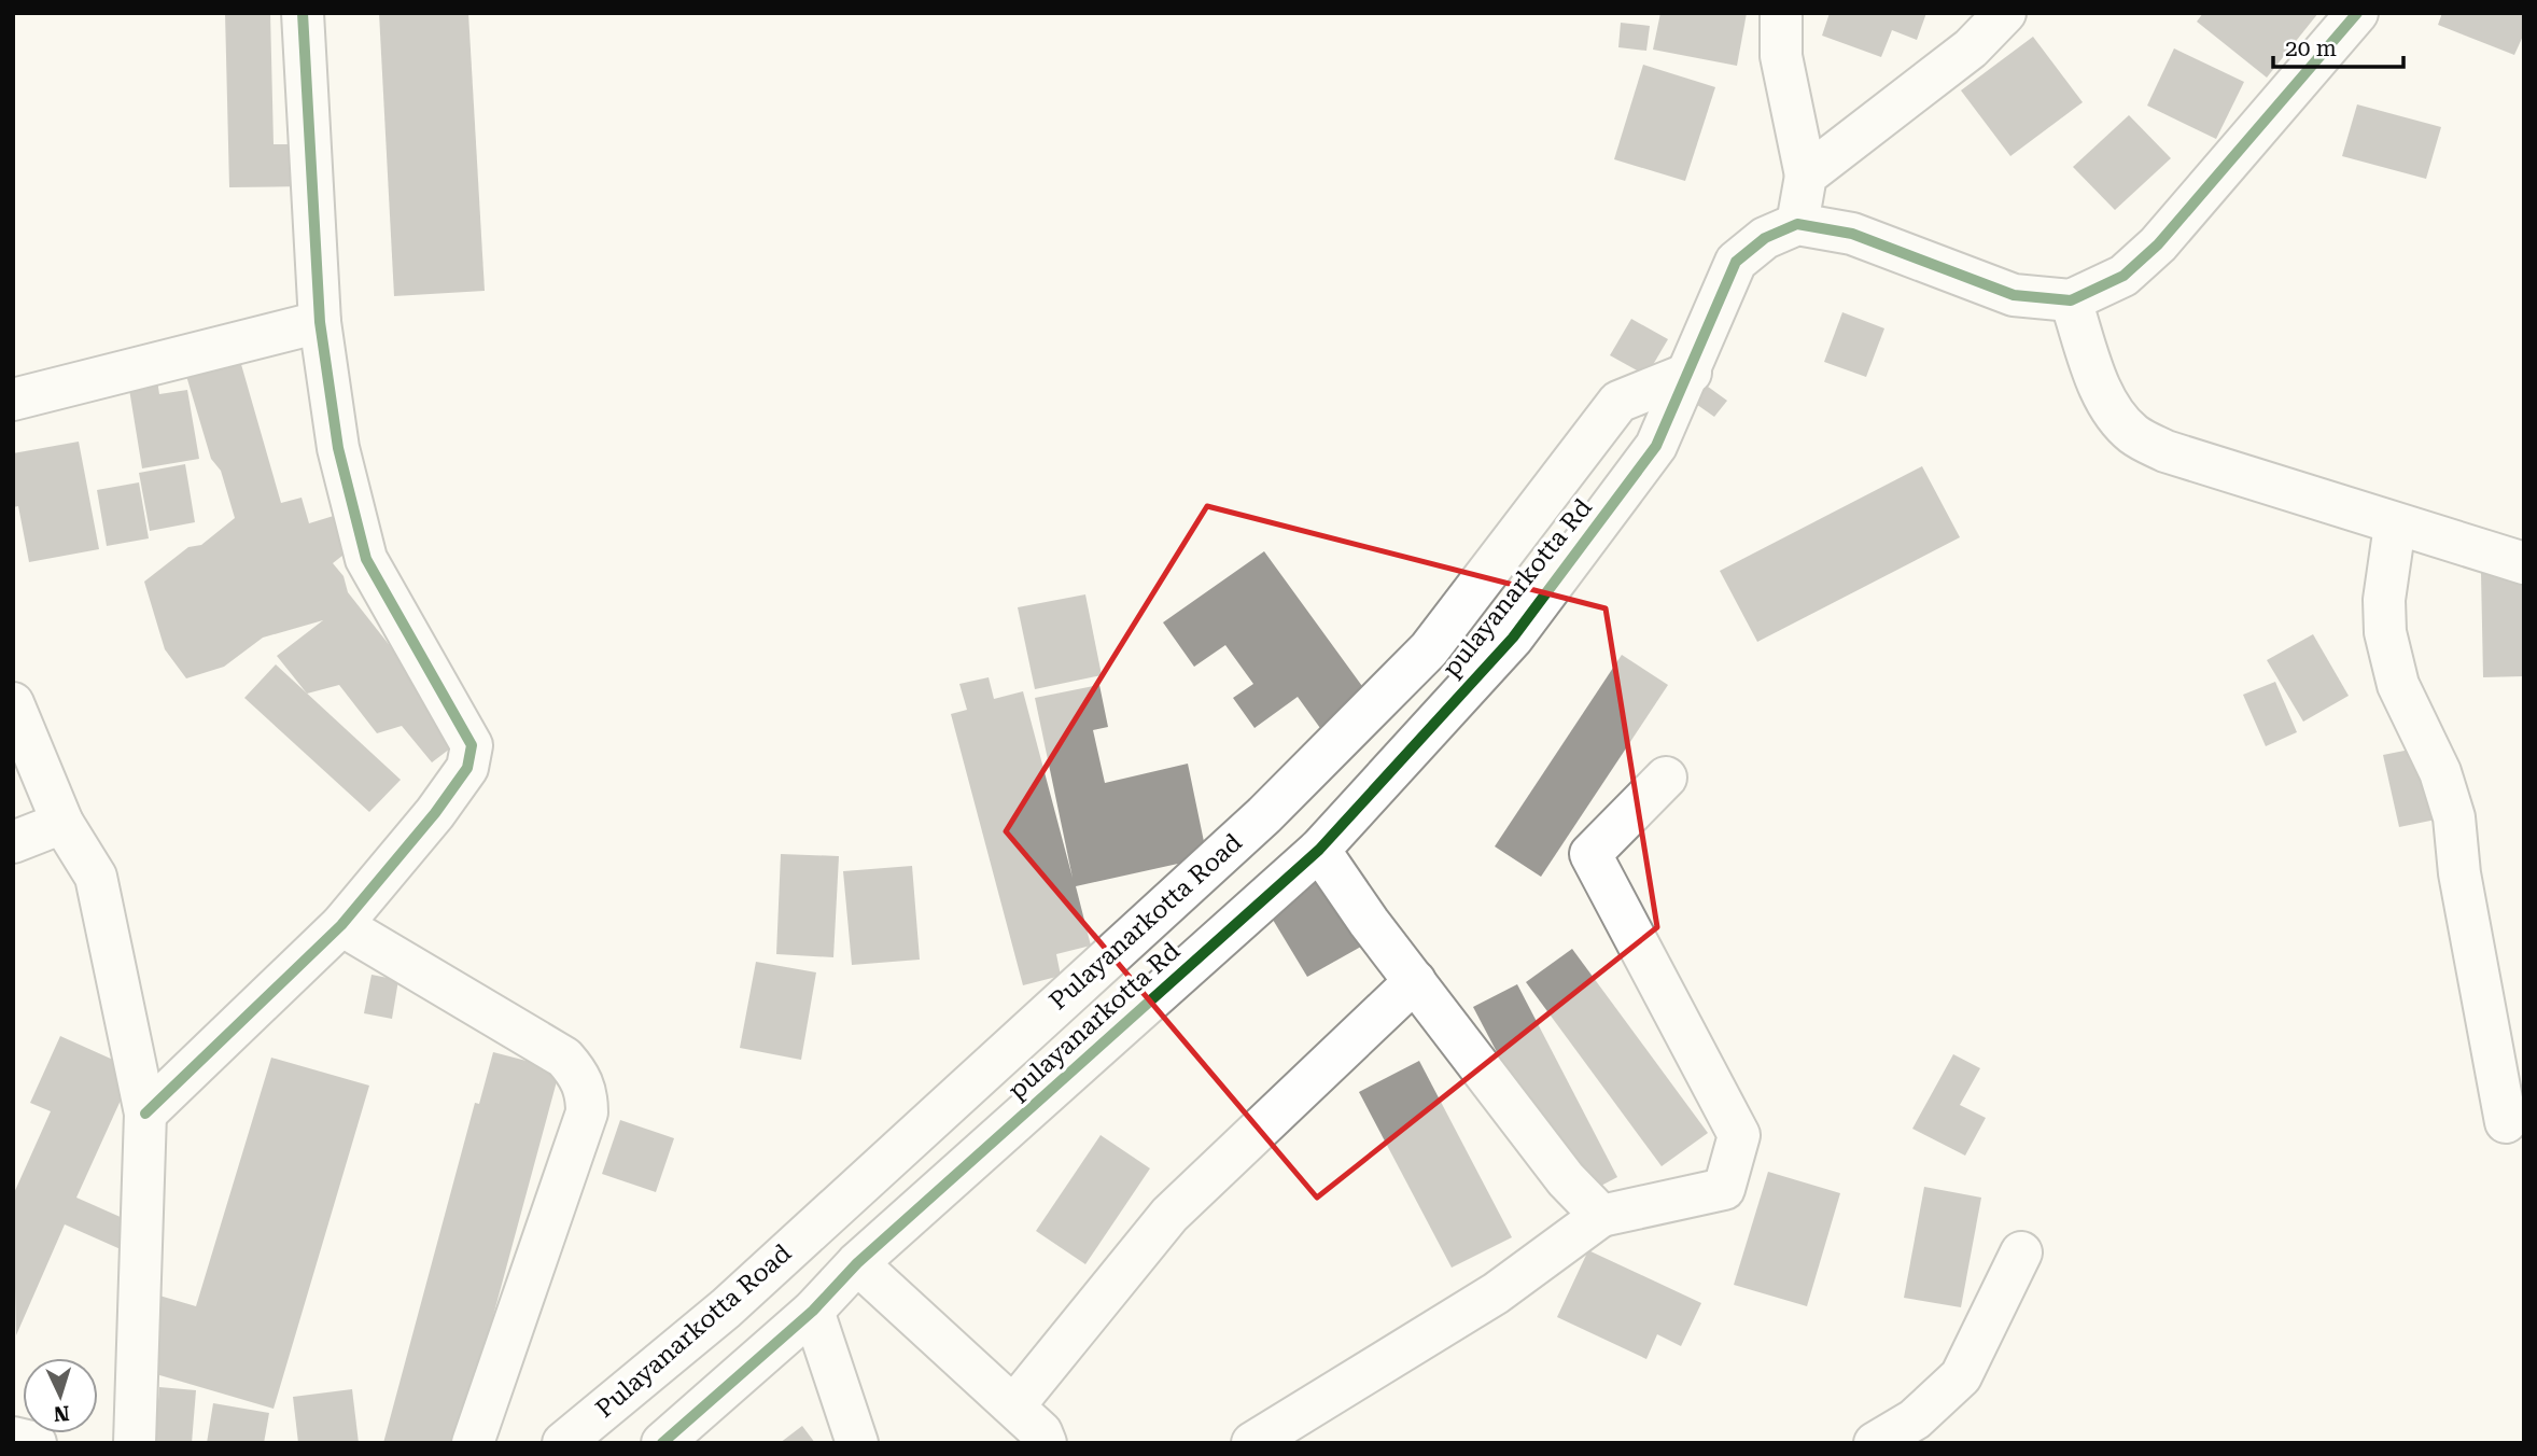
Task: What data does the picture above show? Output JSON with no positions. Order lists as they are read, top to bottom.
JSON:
{
  "streets": {
    "street": ["pulayanarkotta Rd", "Pulayanarkotta Road"]
  },
  "crossings": [
    ["pulayanarkotta Rd", "Pulayanarkotta Road"]
  ],
  "scale_bar": "20 m",
  "north": "bottom"
}
